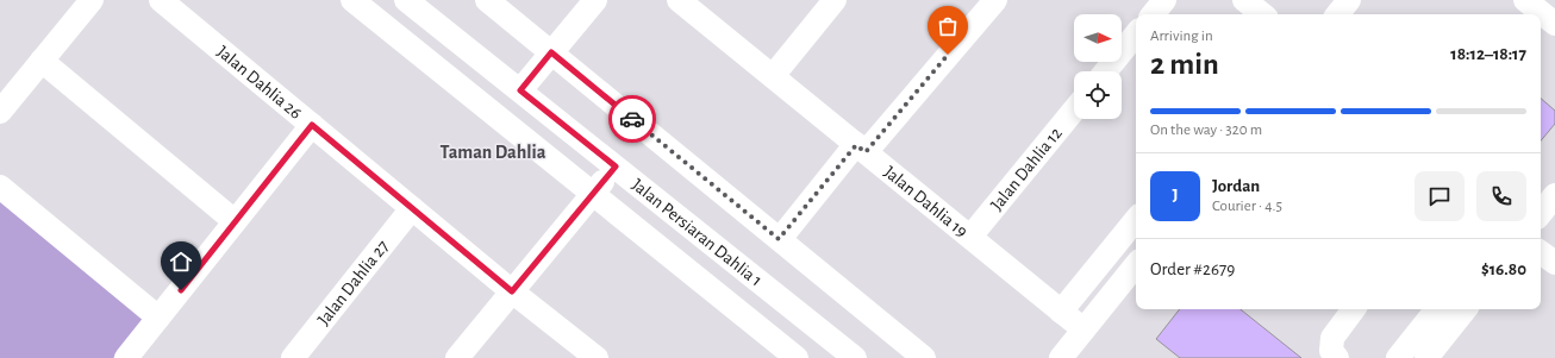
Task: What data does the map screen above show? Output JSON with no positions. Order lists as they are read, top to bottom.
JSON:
{
  "streets": {
    "street": [
      "Jalan Dahlia 26",
      "Jalan Dahlia 12",
      "Jalan Dahlia 19",
      "Jalan Persiaran Dahlia 1",
      "Jalan Dahlia 27"
    ]
  },
  "crossings": [
    ["Jalan Dahlia 26", "Jalan Dahlia 27"],
    ["Jalan Dahlia 12", "Jalan Dahlia 19"]
  ],
  "districts": ["Taman Dahlia"],
  "north": "right",
  "page": {
    "heading": ["2 min", "Arriving in", "18:12–18:17"],
    "panel": [
      "Jordan",
      "Courier · 4.5",
      "Order #2679",
      "$16.80"
    ],
    "bar": "On the way · 320 m",
    "round": "J"
  }
}
